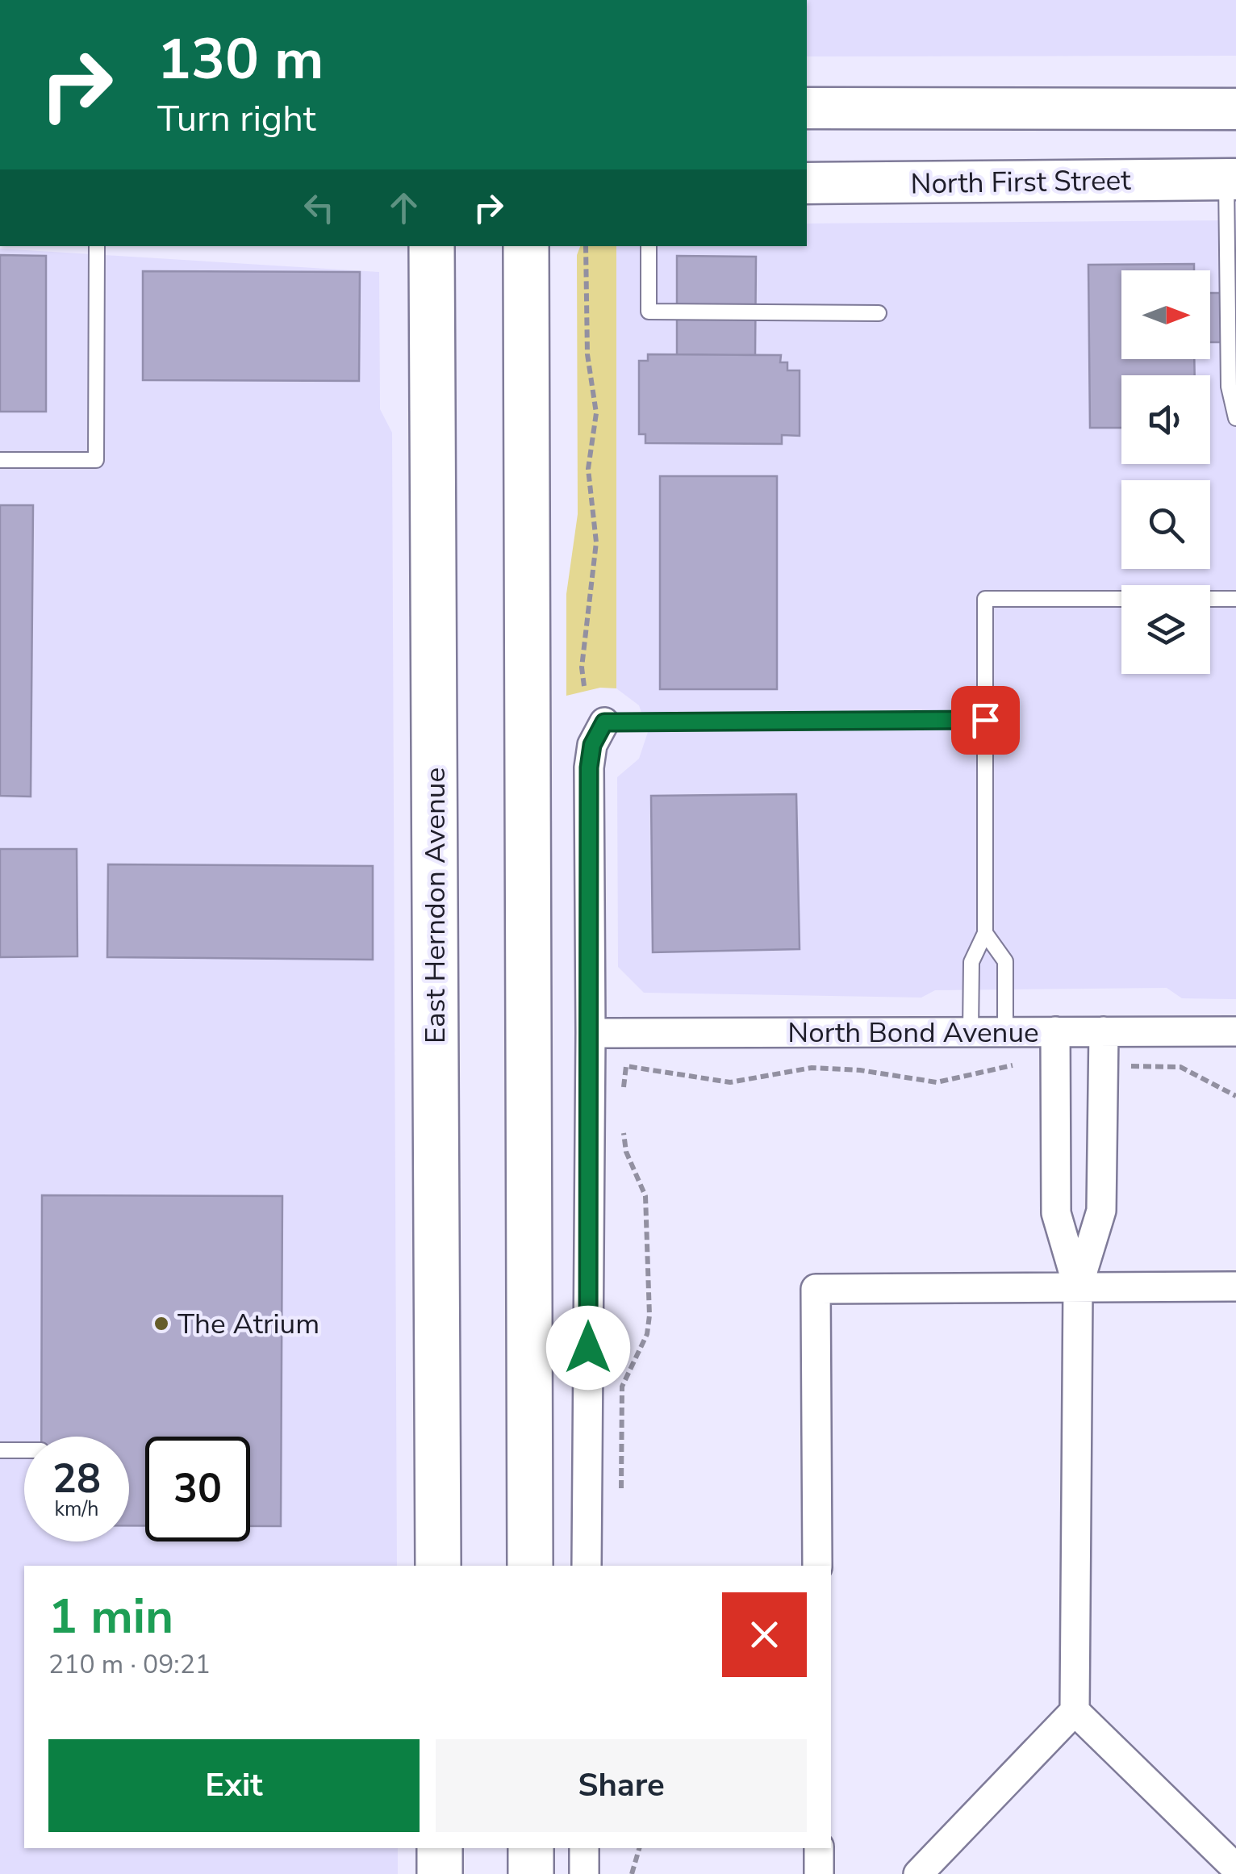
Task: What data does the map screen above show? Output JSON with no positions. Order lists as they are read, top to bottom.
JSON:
{
  "streets": {
    "main road": ["North First Street", "East Herndon Avenue"],
    "street": ["North Bond Avenue"]
  },
  "places": ["The Atrium"],
  "north": "right",
  "page": {
    "turn": ["130 m", "Turn right"],
    "speed": "28 km/h",
    "limit": "30",
    "heading": ["1 min", "210 m · 09:21"],
    "buttons": ["Exit", "Share"]
  }
}
